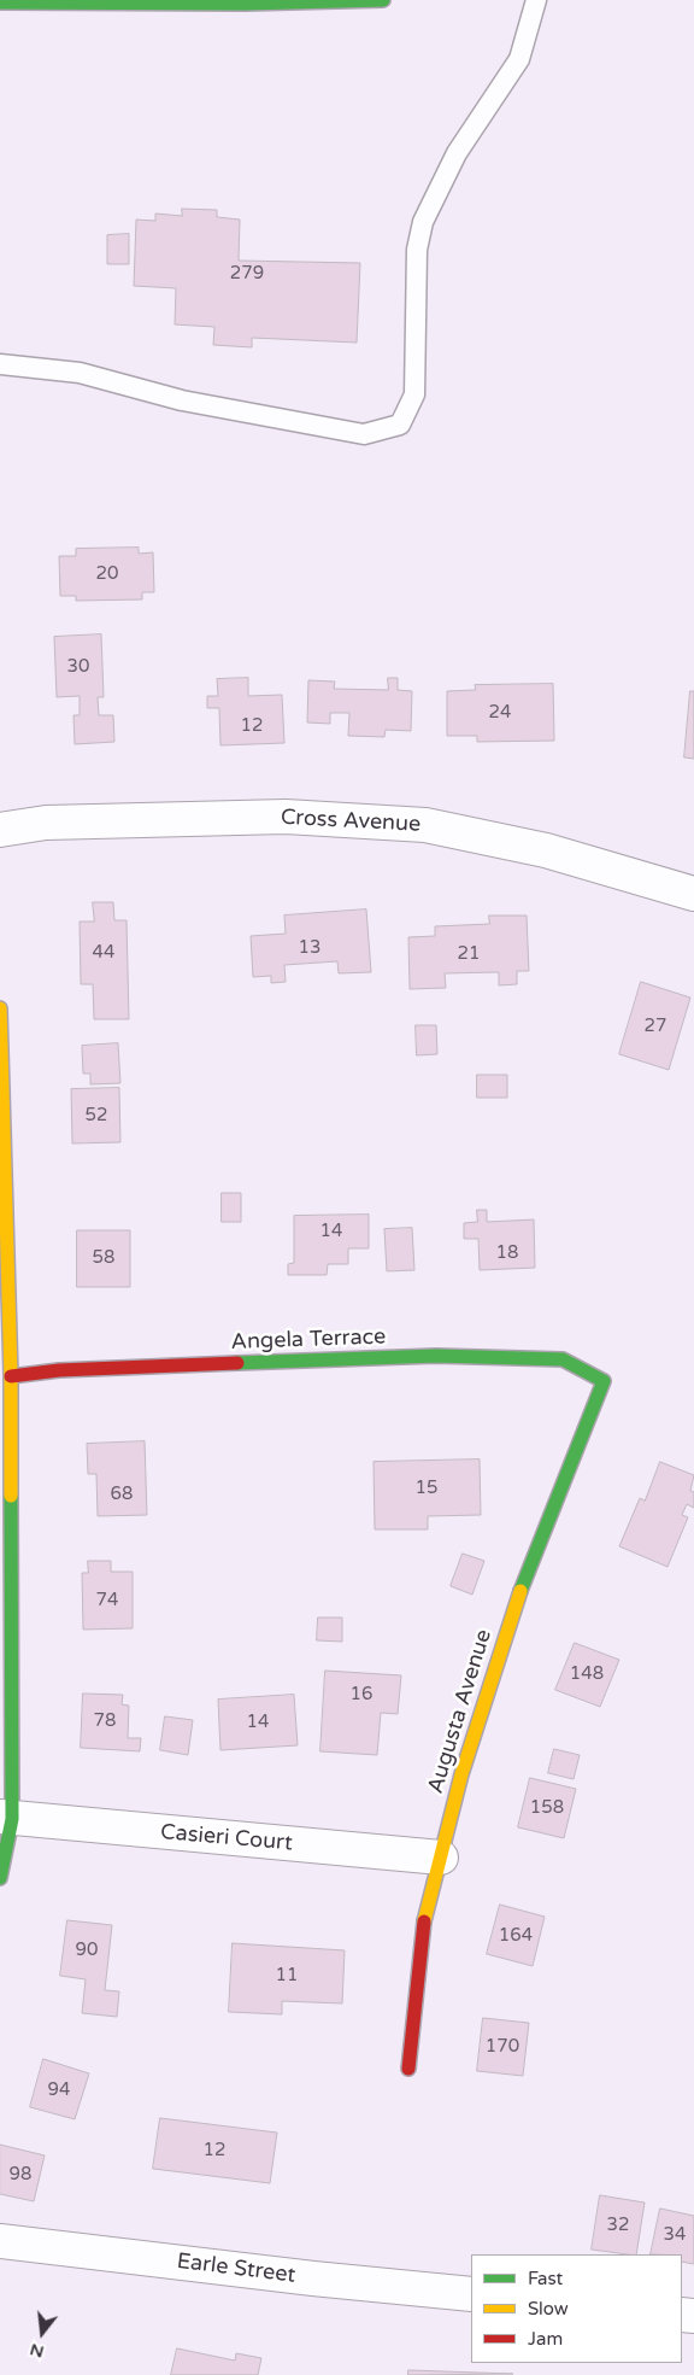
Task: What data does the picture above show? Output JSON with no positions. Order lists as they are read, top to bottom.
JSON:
{
  "streets": {
    "street": [
      "Cross Avenue",
      "Angela Terrace",
      "Augusta Avenue",
      "Casieri Court",
      "Earle Street"
    ]
  },
  "crossings": [
    ["Angela Terrace", "Augusta Avenue"],
    ["Augusta Avenue", "Casieri Court"]
  ],
  "house_numbers": [
    "279",
    "20",
    "30",
    "24",
    "12",
    "13",
    "44",
    "21",
    "27",
    "52",
    "14",
    "18",
    "58",
    "15",
    "68",
    "74",
    "148",
    "16",
    "78",
    "14",
    "158",
    "164",
    "90",
    "11",
    "170",
    "94",
    "12",
    "98",
    "32",
    "34"
  ],
  "legend": ["Fast", "Slow", "Jam"],
  "north": "bottom"
}
